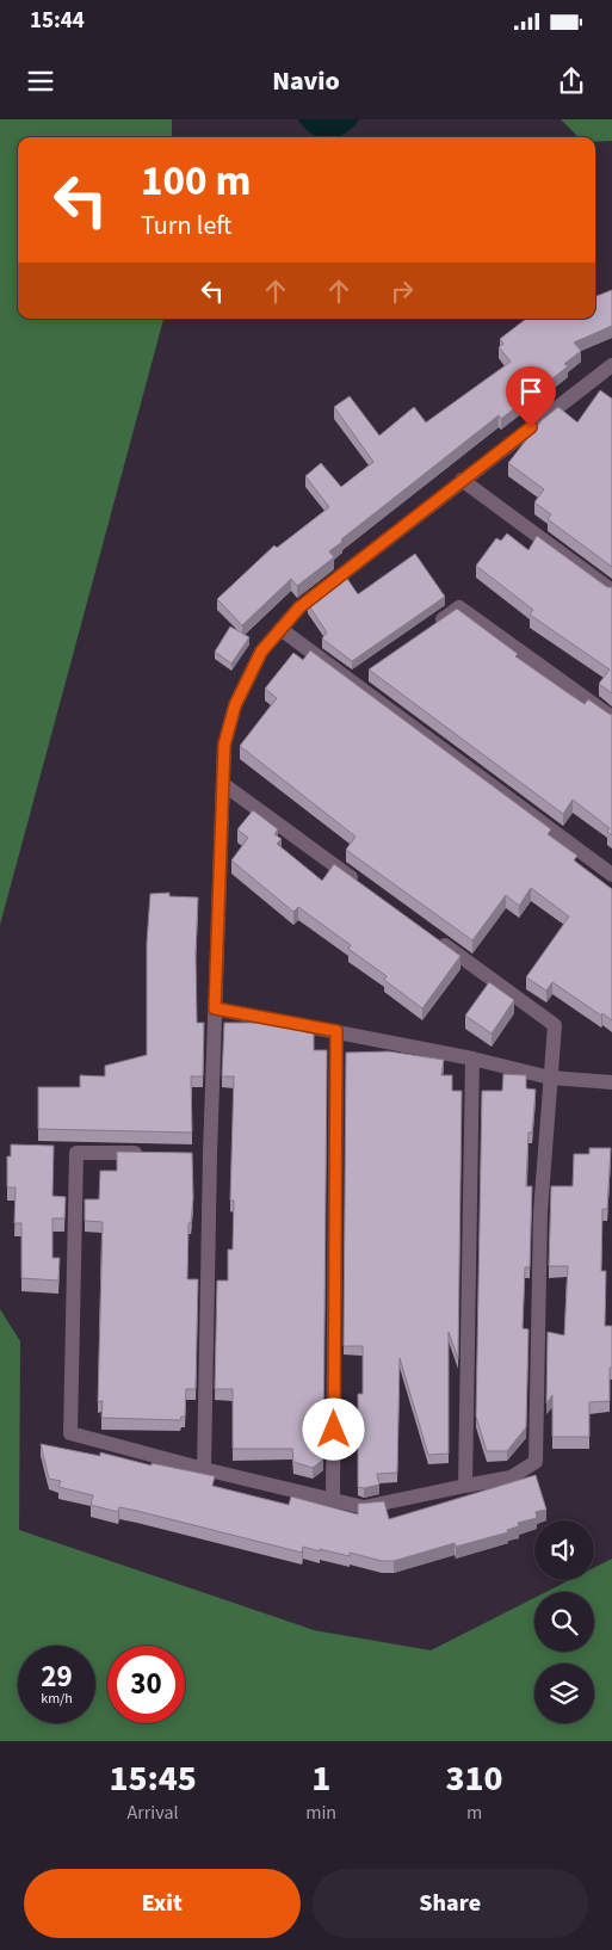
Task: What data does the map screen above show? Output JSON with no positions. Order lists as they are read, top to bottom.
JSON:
{
  "page": {
    "status": "15:44",
    "header": "Navio",
    "turn": ["100 m", "Turn left"],
    "speed": "29 km/h",
    "limit": "30",
    "eta": [
      "15:45",
      "Arrival",
      "1",
      "min",
      "310",
      "m"
    ],
    "buttons": ["Exit", "Share"]
  }
}
